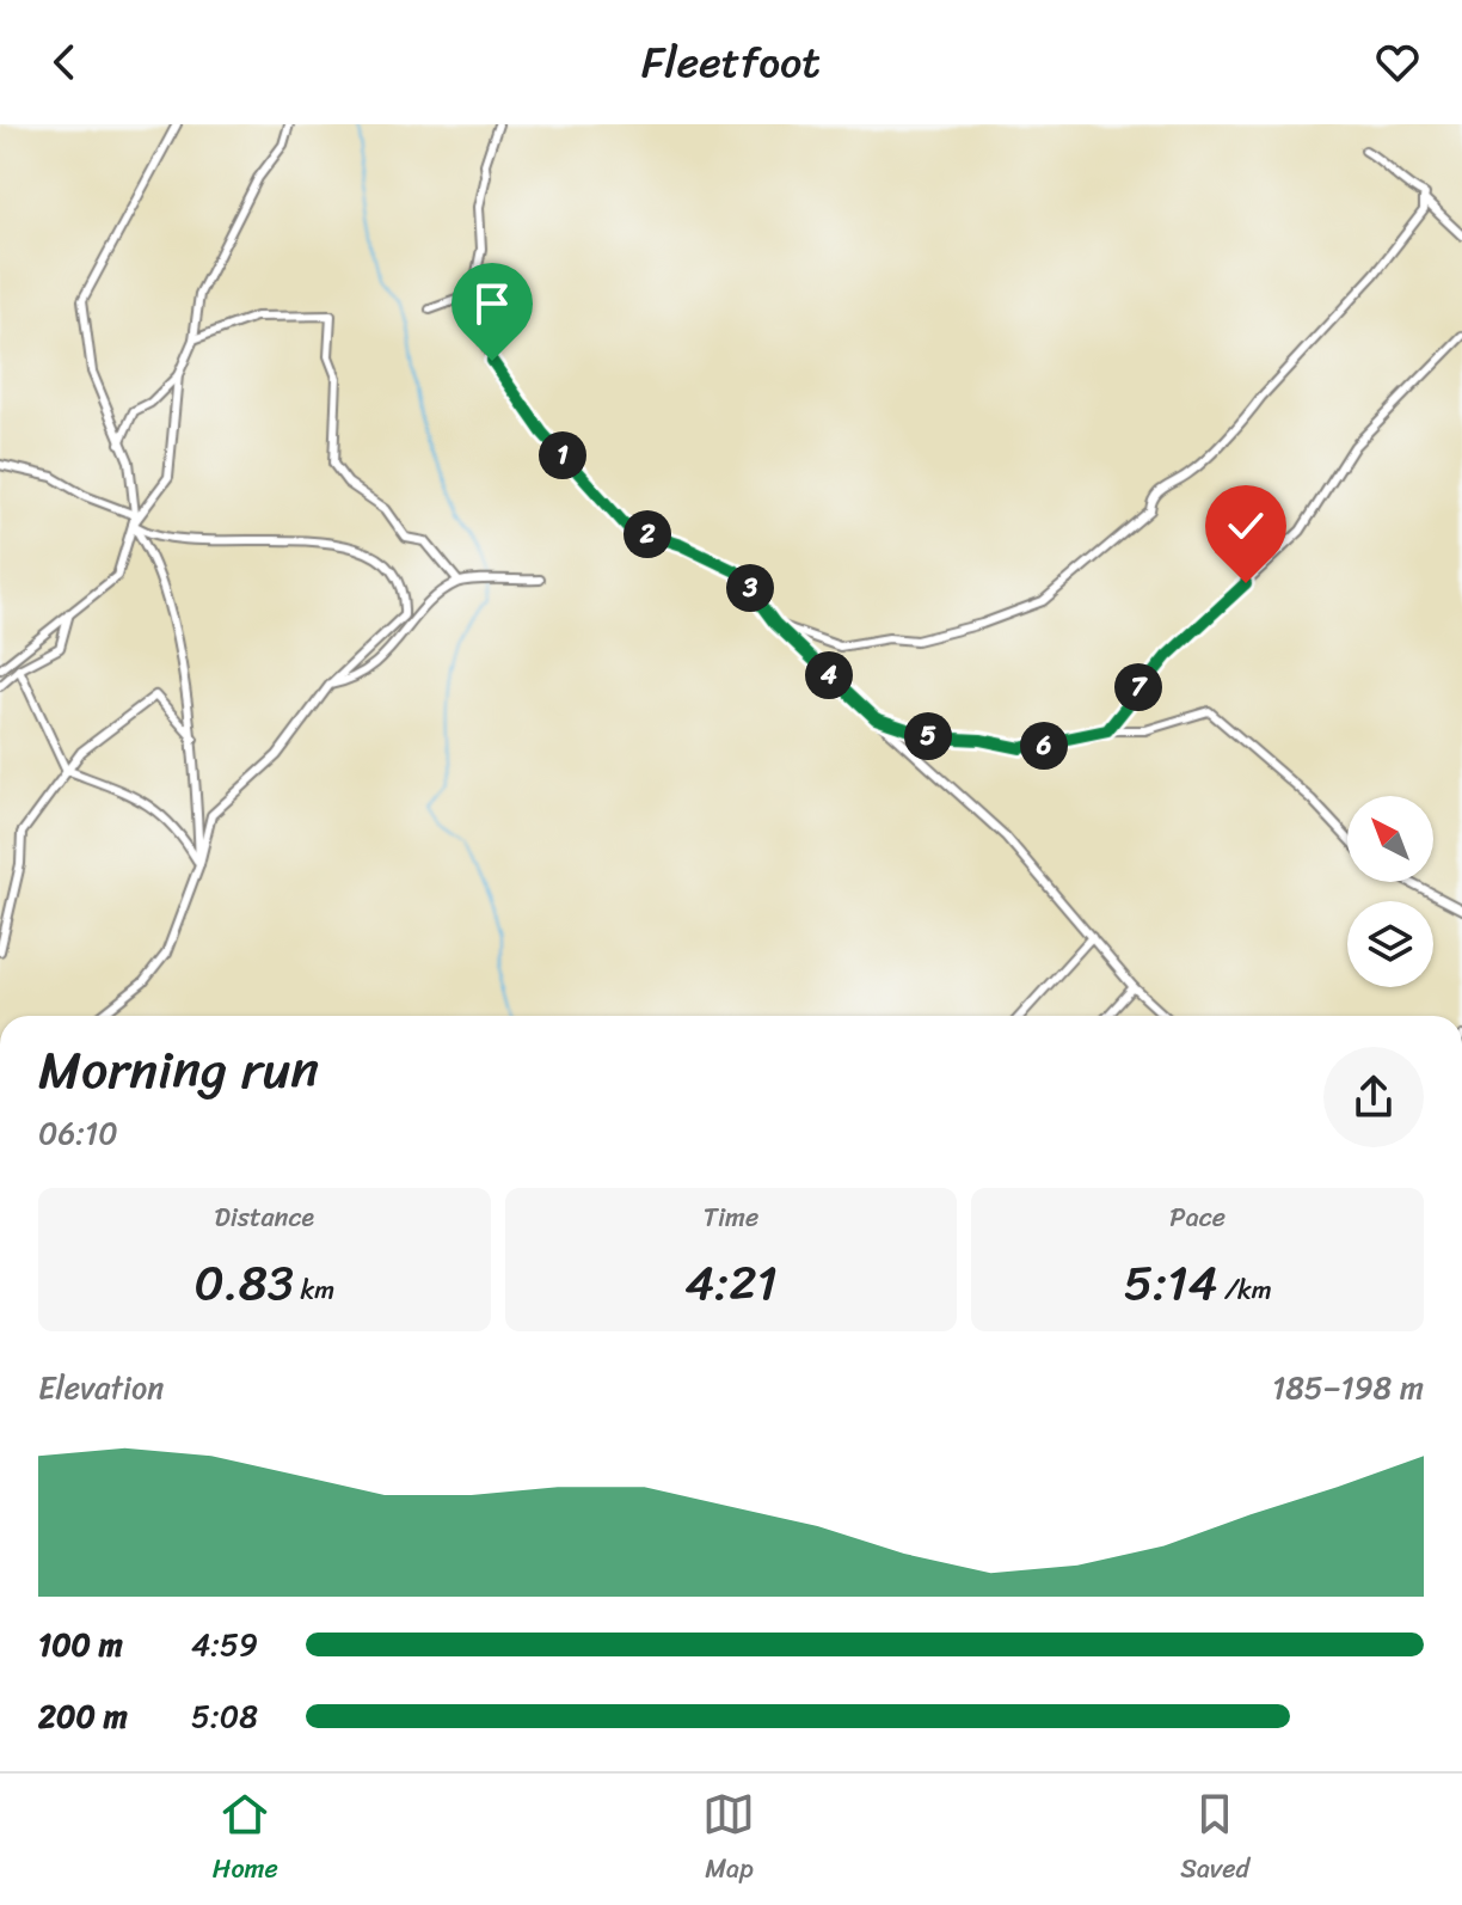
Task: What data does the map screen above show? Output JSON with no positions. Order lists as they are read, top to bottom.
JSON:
{
  "north": "top left",
  "page": {
    "header": "Fleetfoot",
    "pins": [
      "1",
      "2",
      "3",
      "4",
      "7",
      "5",
      "6"
    ],
    "heading": ["Morning run", "06:10"],
    "stats": [
      ["Distance", "0.83 km"],
      ["Time", "4:21"],
      ["Pace", "5:14 /km"]
    ],
    "chart": ["Elevation", "185–198 m"],
    "list": [
      {
        "name": "100 m",
        "note": "4:59"
      },
      {
        "name": "200 m",
        "note": "5:08"
      }
    ],
    "tabs": ["Home", "Map", "Saved"]
  }
}
